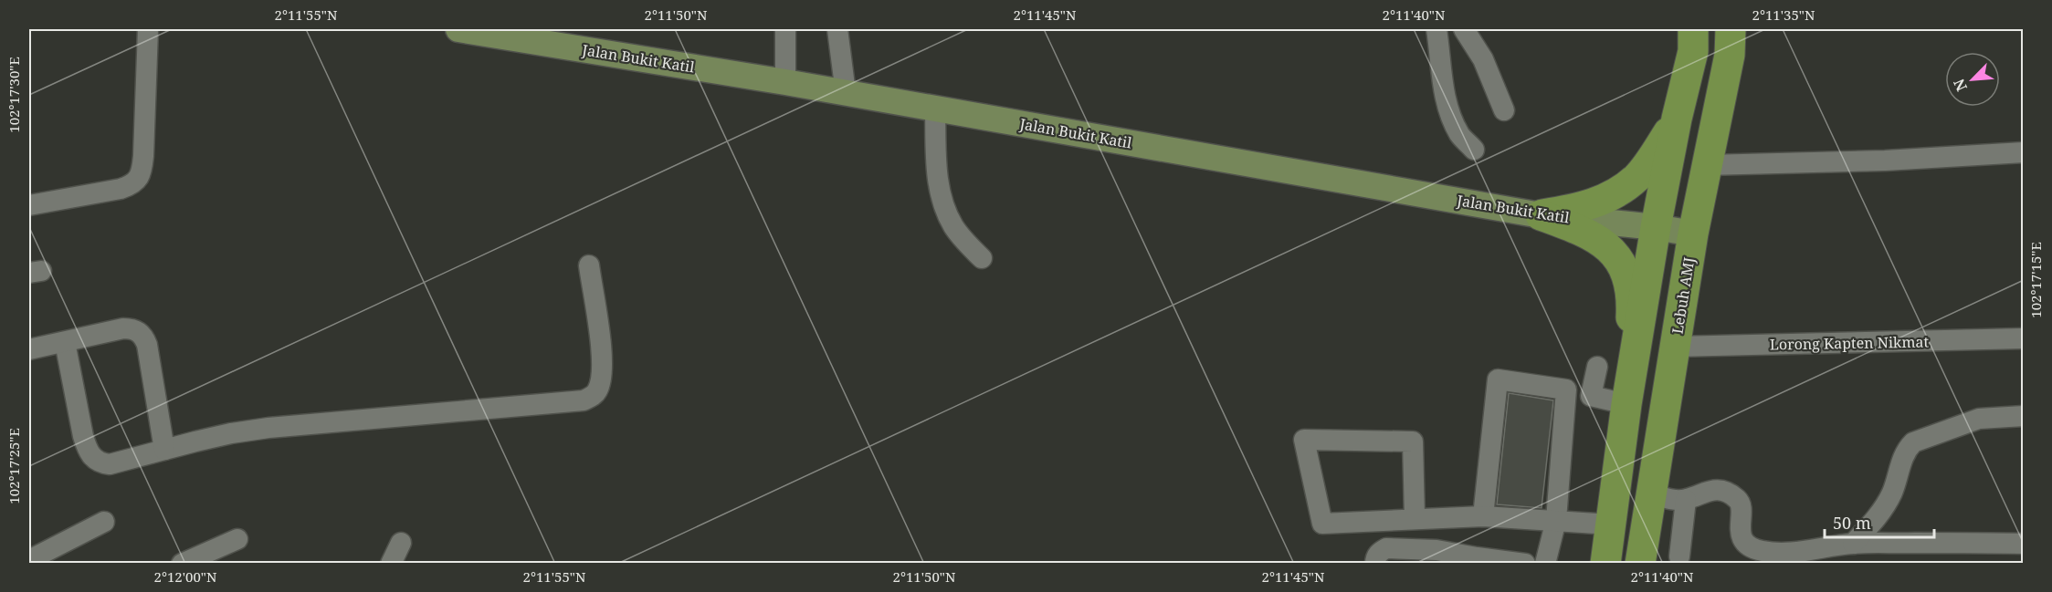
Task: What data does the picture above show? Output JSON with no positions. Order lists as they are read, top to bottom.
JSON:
{
  "streets": {
    "highway": ["Lebuh AMJ"],
    "main road": ["Jalan Bukit Katil"],
    "street": ["Lorong Kapten Nikmat"]
  },
  "crossings": [
    ["Jalan Bukit Katil", "Lebuh AMJ"],
    ["Lebuh AMJ", "Lorong Kapten Nikmat"]
  ],
  "scale_bar": "50 m",
  "north": "bottom left",
  "coordinates": [
    "2°11'55\"N",
    "2°11'50\"N",
    "2°11'45\"N",
    "2°11'40\"N",
    "2°11'35\"N",
    "102°17'30\"E",
    "102°17'15\"E",
    "102°17'25\"E",
    "2°12'00\"N"
  ]
}
